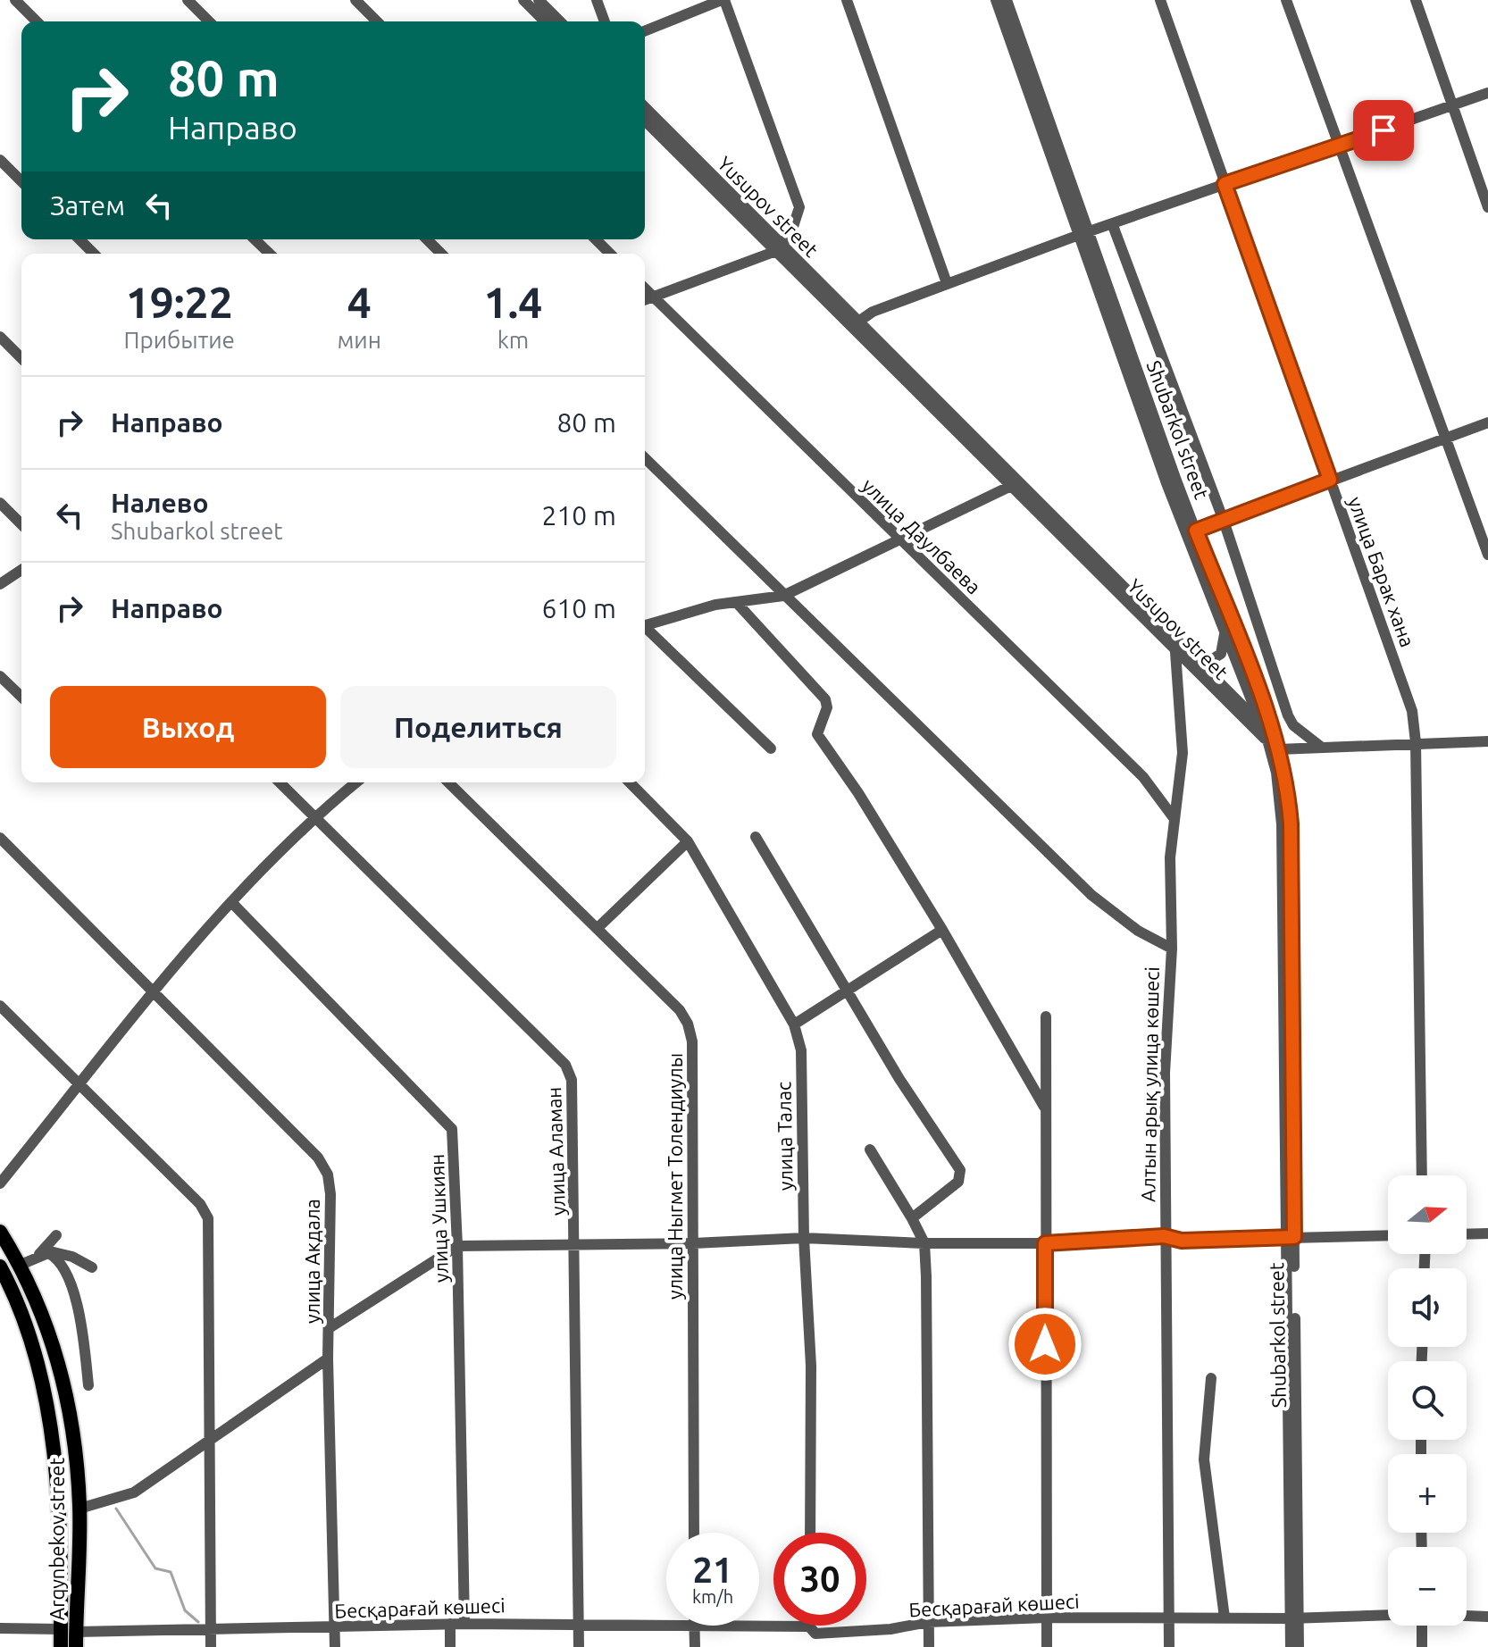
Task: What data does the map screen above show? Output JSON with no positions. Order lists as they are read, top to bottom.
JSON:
{
  "streets": {
    "main road": ["Arqynbekov street"],
    "street": [
      "Yusupov street",
      "Shubarkol street",
      "улица Даулбаева",
      "улица Барак хана",
      "Алтын арық улица көшесі",
      "улица Талас",
      "улица Аламан",
      "улица Ныгмет Толендиулы",
      "улица Ушкиян",
      "улица Акдала",
      "Бесқарағай көшесі"
    ]
  },
  "crossings": [
    ["Yusupov street", "Shubarkol street"],
    ["Yusupov street", "Алтын арық улица көшесі"],
    ["Shubarkol street", "Бесқарағай көшесі"],
    ["улица Даулбаева", "Алтын арық улица көшесі"],
    ["Алтын арық улица көшесі", "Бесқарағай көшесі"],
    ["улица Аламан", "Бесқарағай көшесі"],
    ["улица Ушкиян", "Бесқарағай көшесі"],
    ["улица Акдала", "Бесқарағай көшесі"],
    ["Arqynbekov street", "Бесқарағай көшесі"]
  ],
  "north": "right",
  "page": {
    "turn": ["80 m", "Направо"],
    "then": "Затем",
    "eta": [
      "19:22",
      "Прибытие",
      "4",
      "мин",
      "1.4",
      "km"
    ],
    "list": [
      {
        "name": "Направо",
        "value": "80 m"
      },
      {
        "name": "Налево",
        "note": "Shubarkol street",
        "value": "210 m"
      },
      {
        "name": "Направо",
        "value": "610 m"
      }
    ],
    "buttons": ["Выход", "Поделиться"],
    "map_buttons": ["+", "−"],
    "speed": "21 km/h",
    "limit": "30"
  }
}
